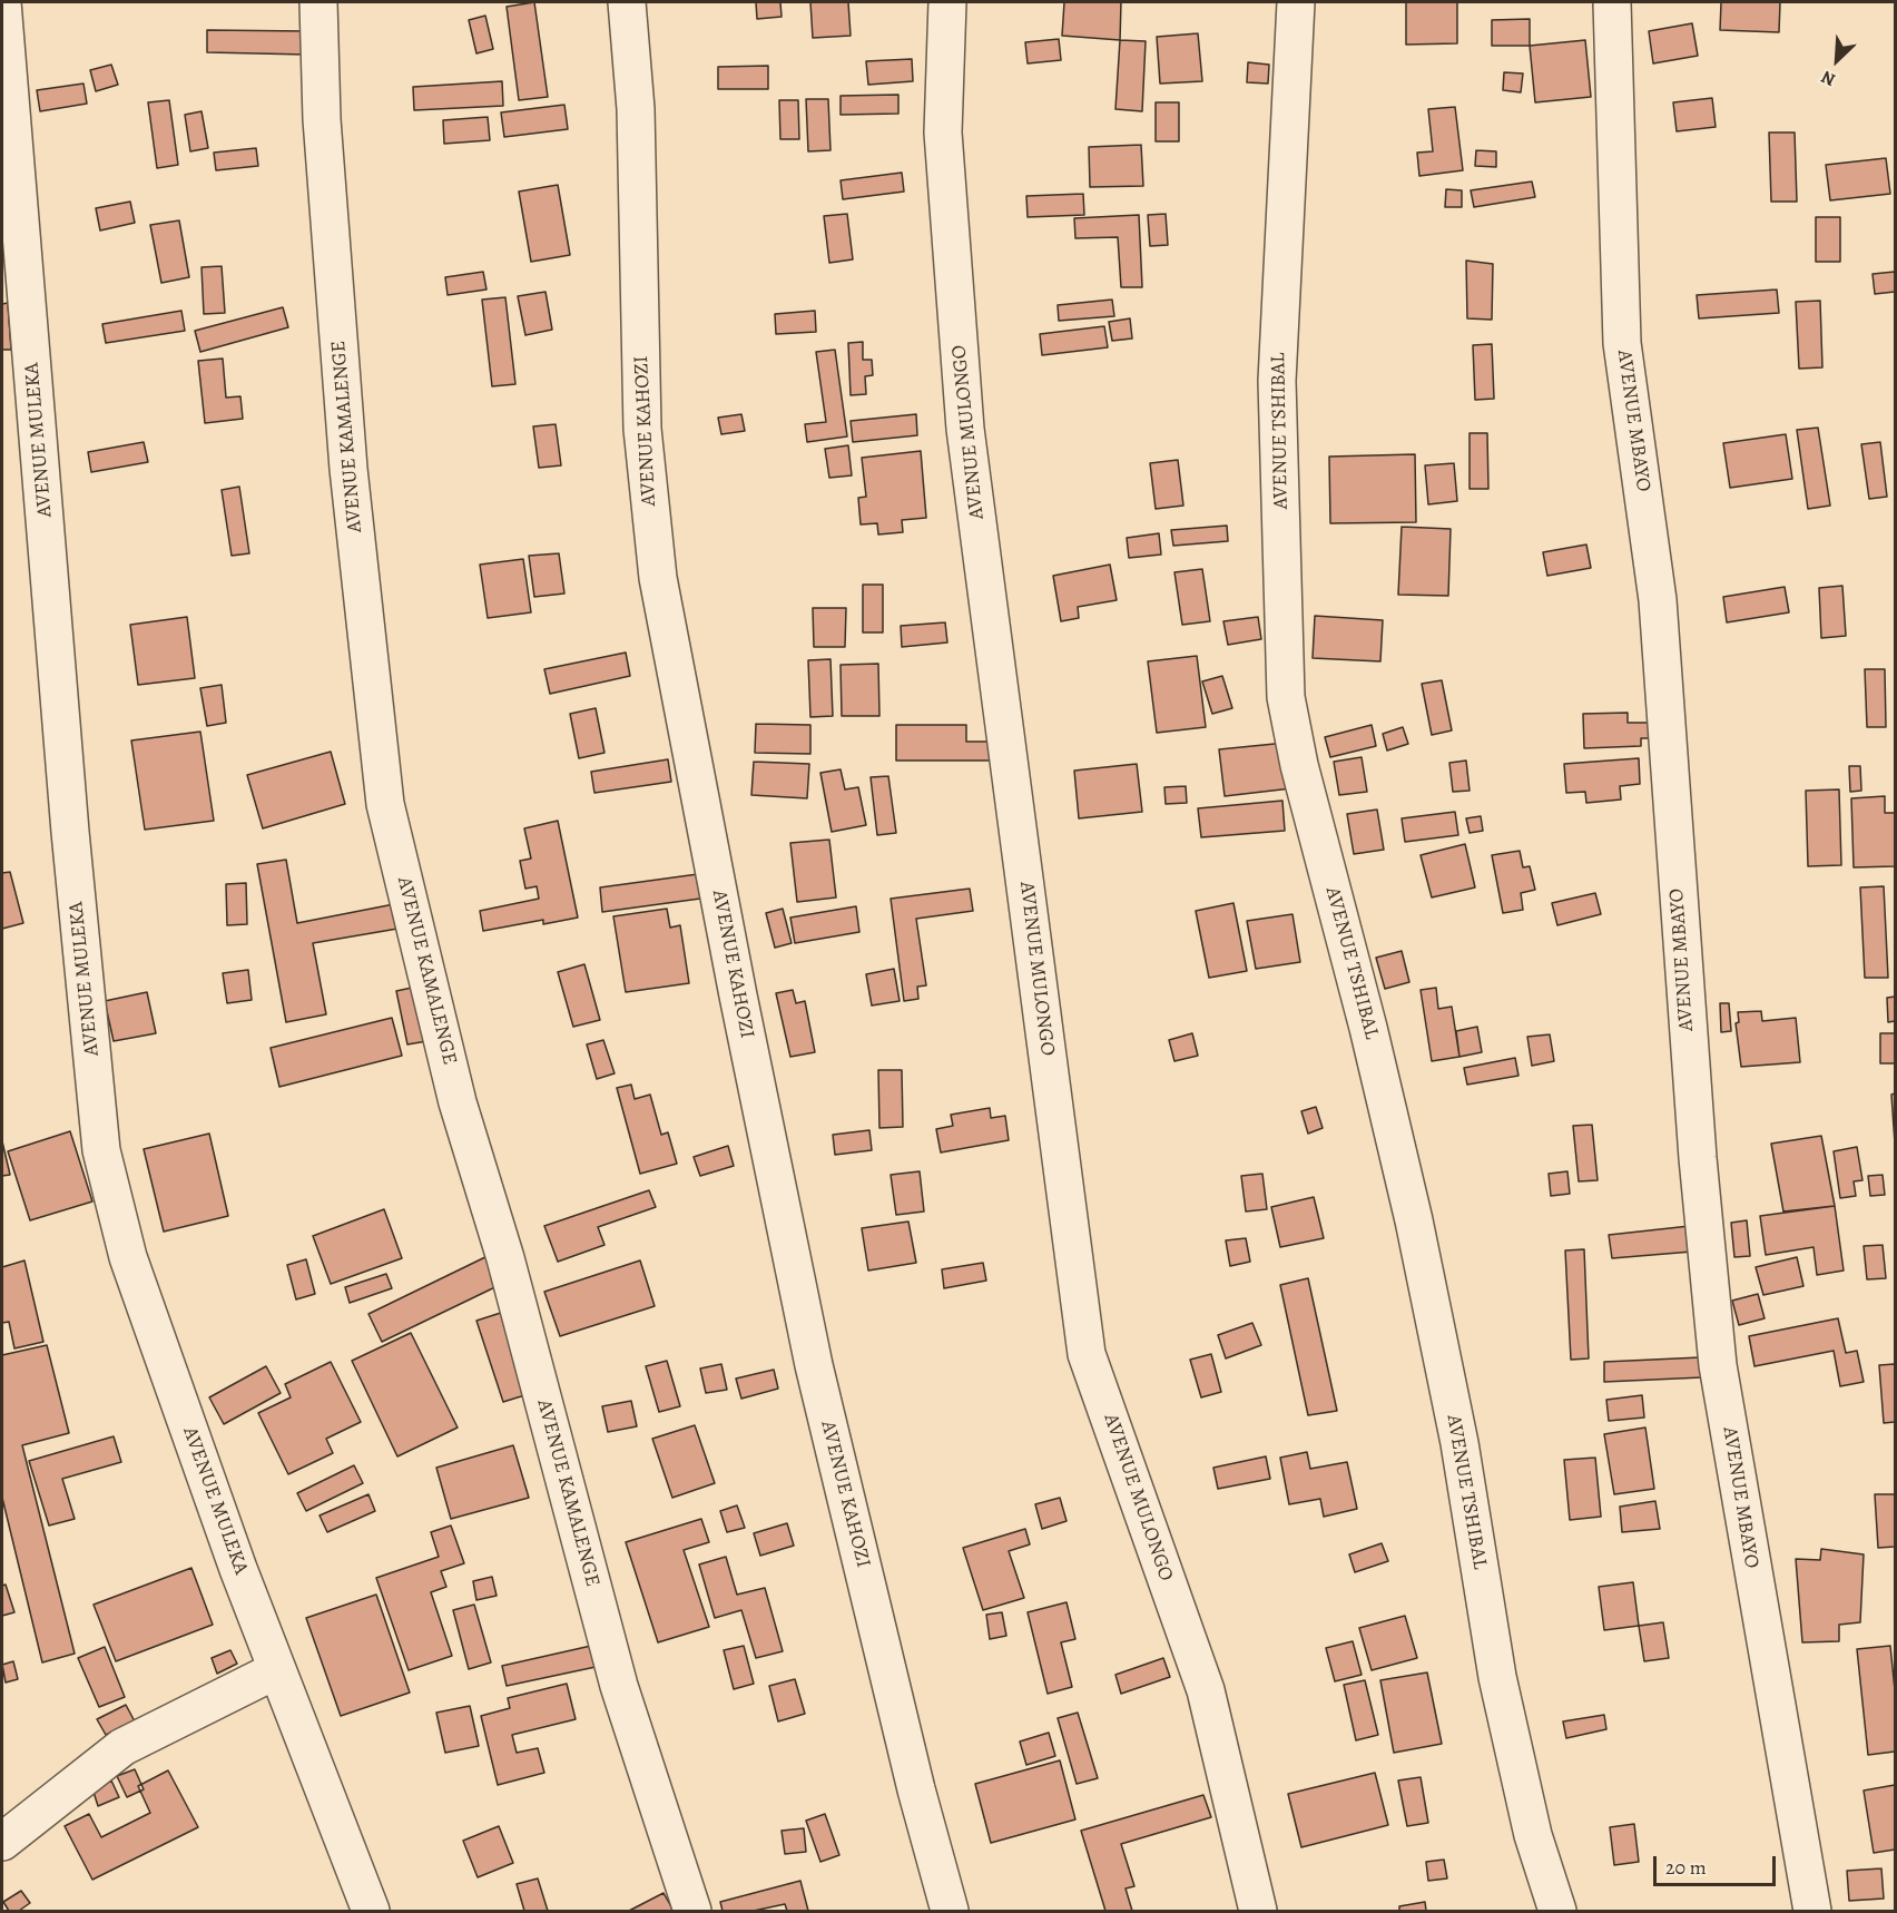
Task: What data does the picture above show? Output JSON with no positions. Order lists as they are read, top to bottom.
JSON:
{
  "streets": {
    "street": [
      "AVENUE MBAYO",
      "AVENUE KAHOZI",
      "AVENUE TSHIBAL",
      "AVENUE MULONGO",
      "AVENUE KAMALENGE",
      "AVENUE MULEKA"
    ]
  },
  "scale_bar": "20 m",
  "north": "bottom left"
}
